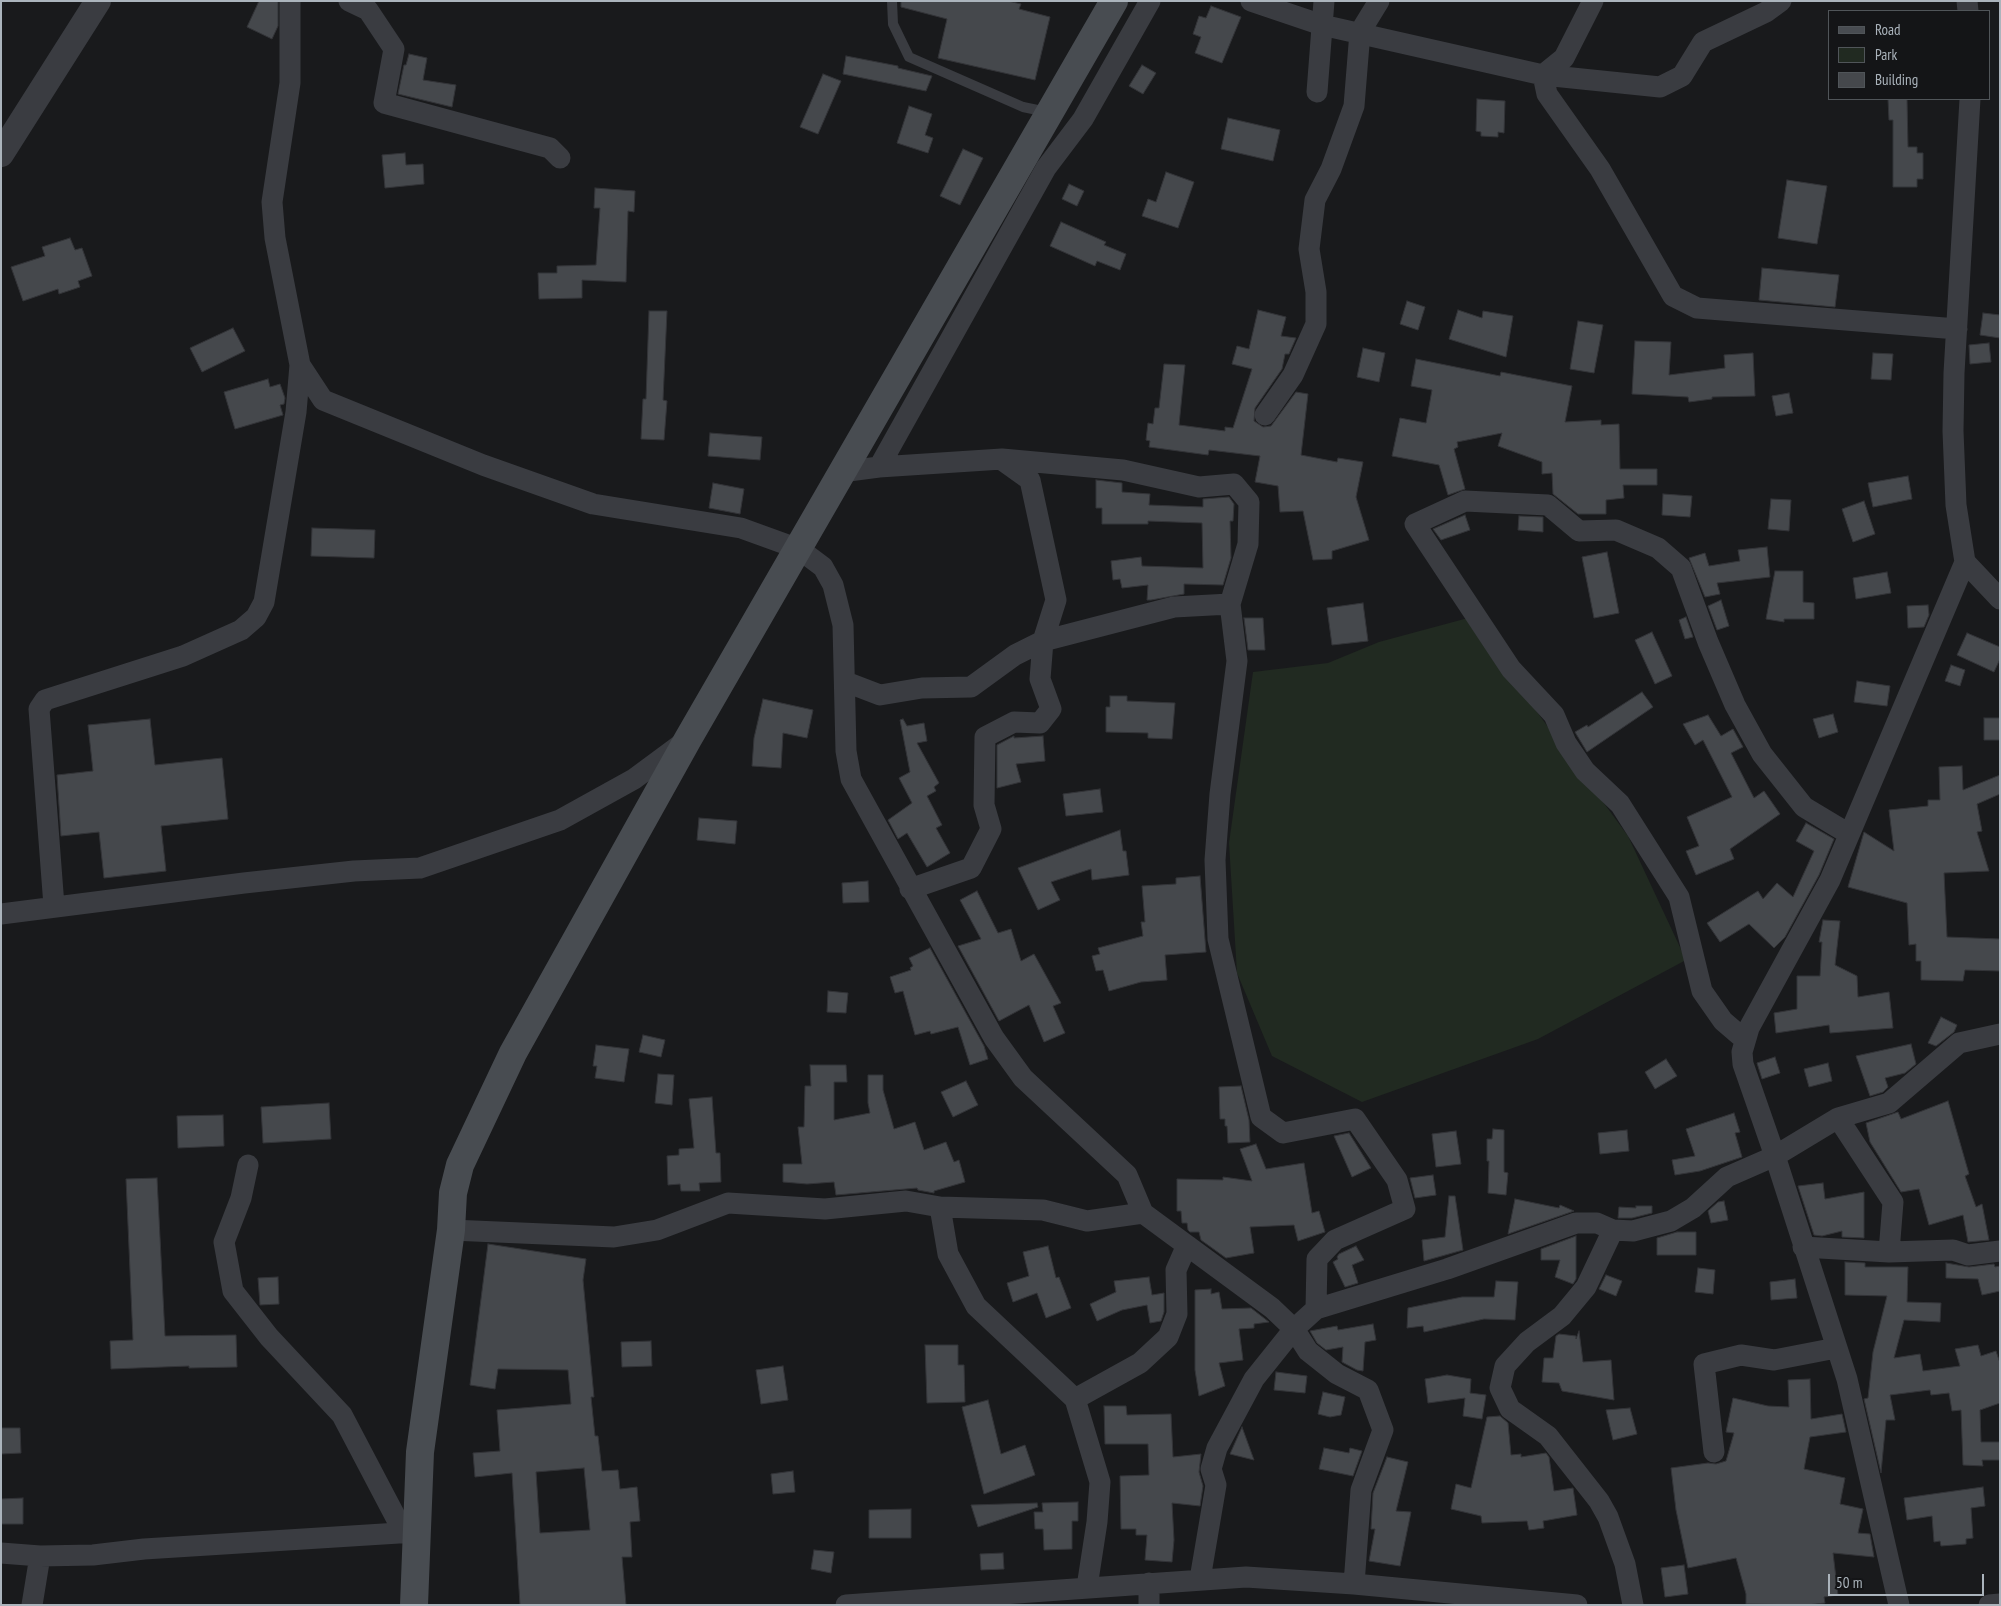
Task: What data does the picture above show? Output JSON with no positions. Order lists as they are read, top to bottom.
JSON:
{
  "legend": ["Road", "Park", "Building"],
  "scale_bar": "50 m"
}
